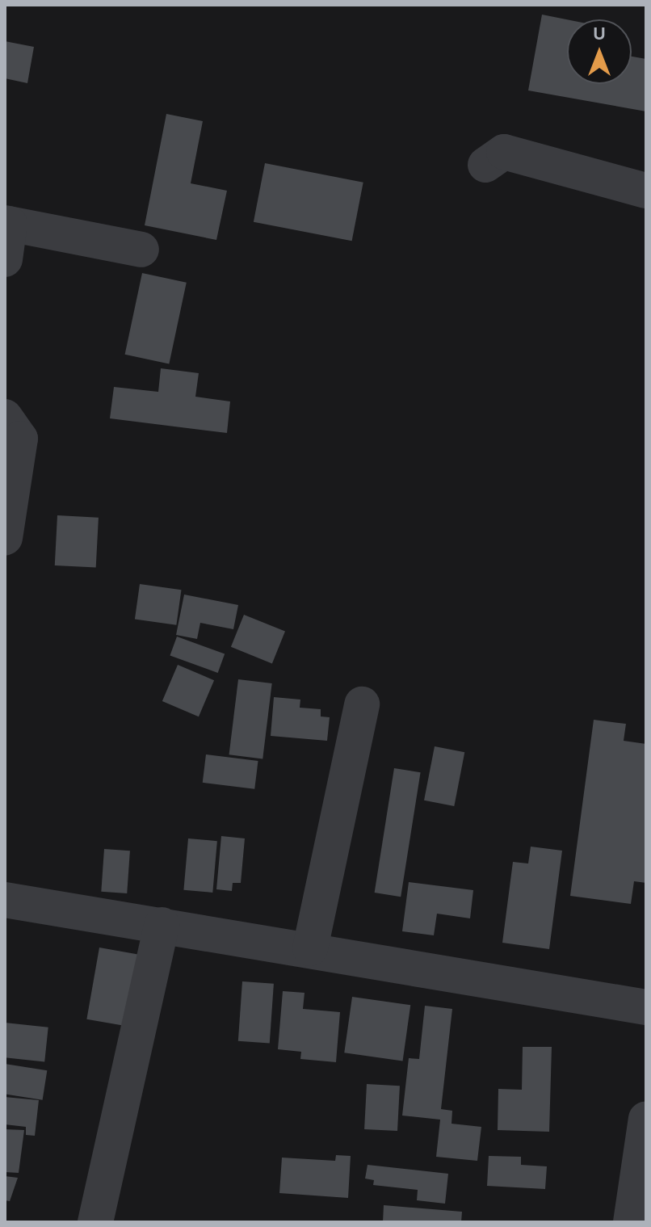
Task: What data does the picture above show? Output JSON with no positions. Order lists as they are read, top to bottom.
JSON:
{
  "north": "top"
}
